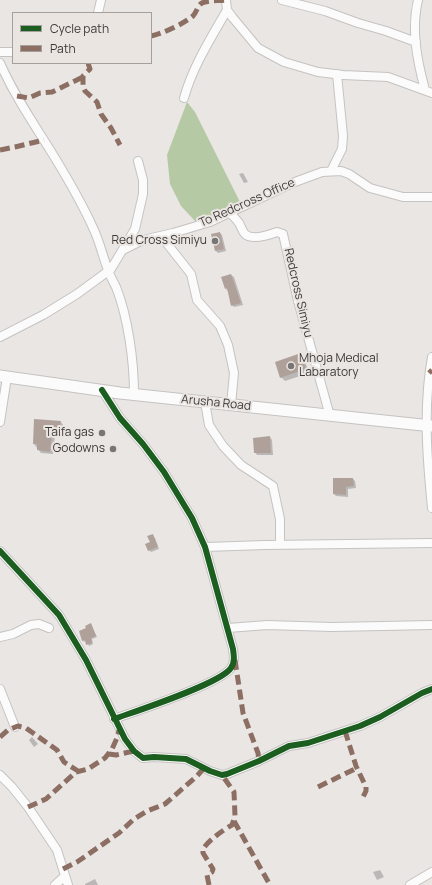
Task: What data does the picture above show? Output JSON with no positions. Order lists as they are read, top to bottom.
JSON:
{
  "streets": {
    "main road": ["Arusha Road"],
    "street": ["To Redcross Office", "Redcross Simiyu"]
  },
  "crossings": [
    ["To Redcross Office", "Redcross Simiyu"],
    ["Redcross Simiyu", "Arusha Road"]
  ],
  "places": [
    "Red Cross Simiyu",
    "Mhoja Medical Labaratory",
    "Taifa gas",
    "Godowns"
  ],
  "legend": ["Cycle path", "Path"]
}
